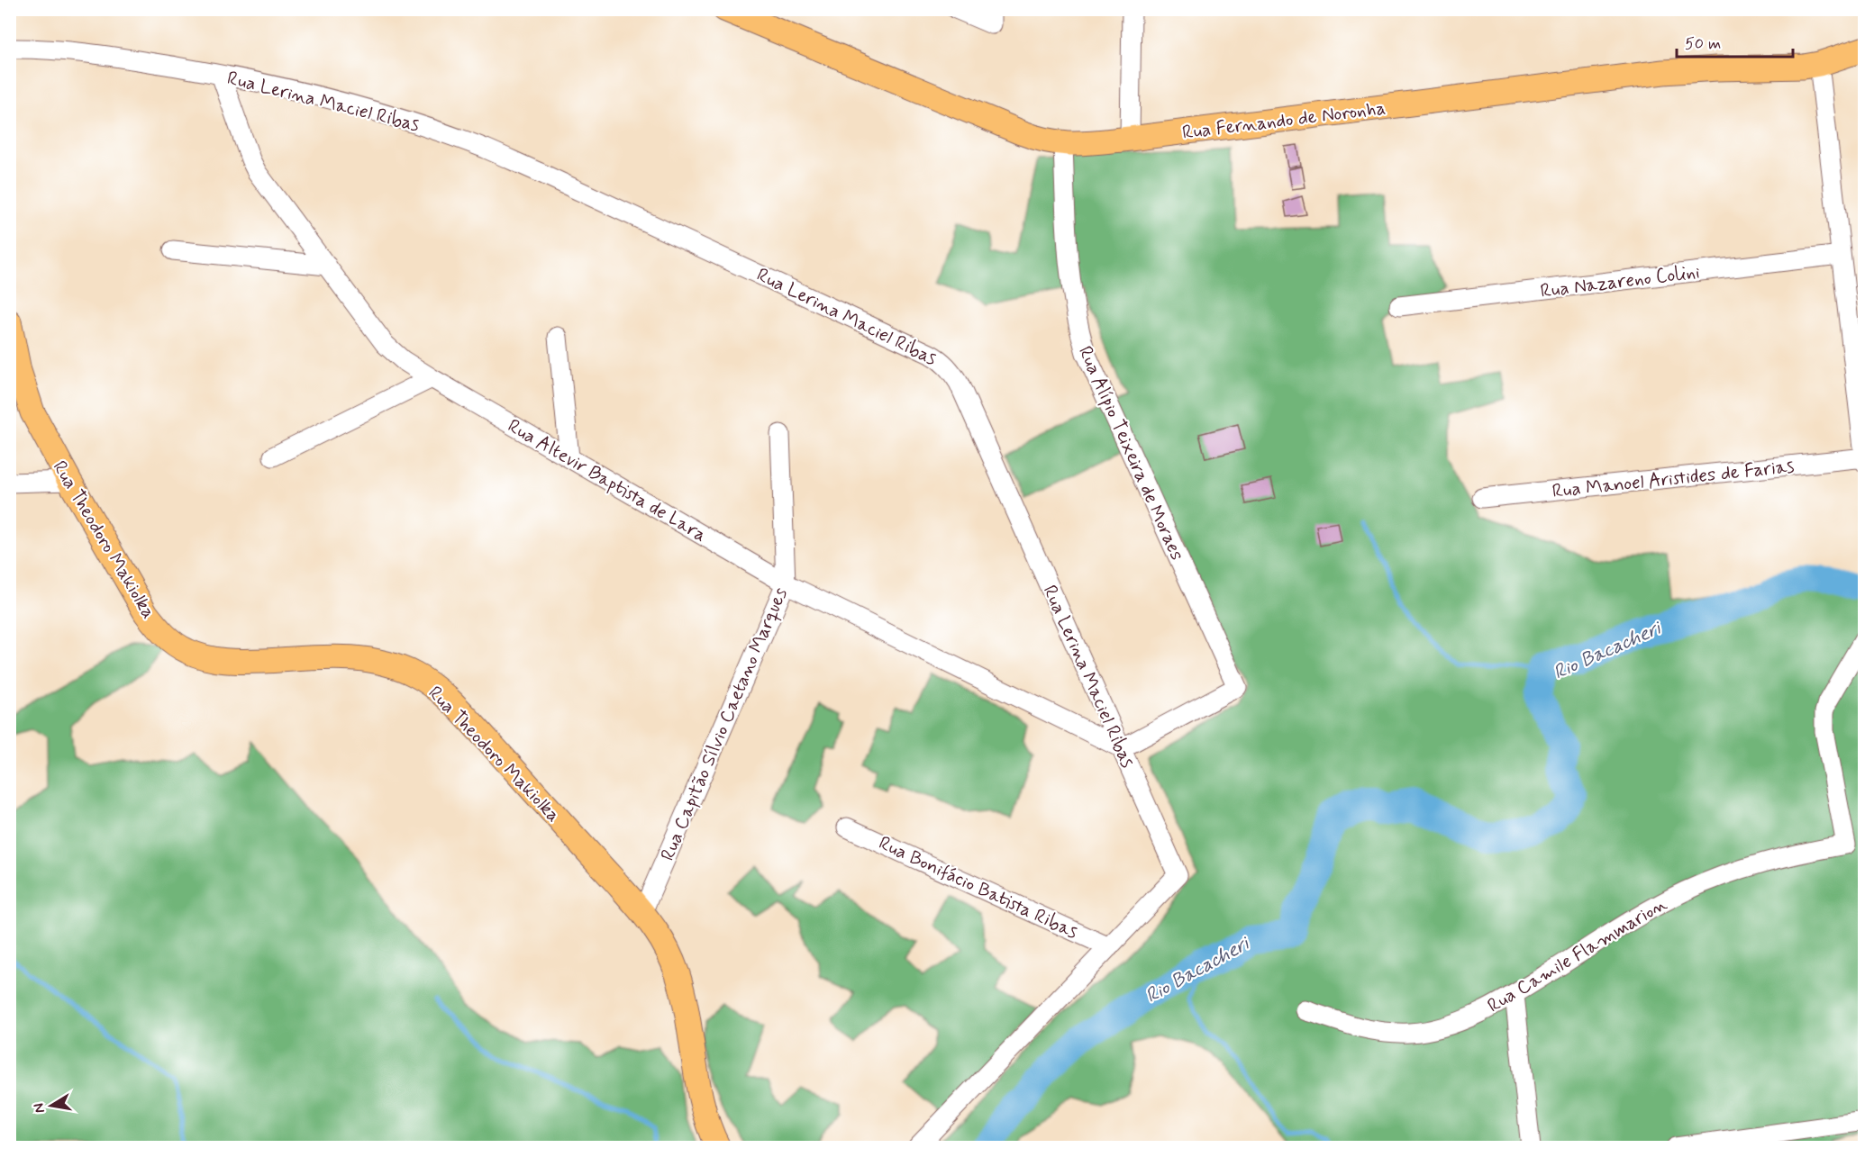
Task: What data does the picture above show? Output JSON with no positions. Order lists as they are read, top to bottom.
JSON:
{
  "streets": {
    "main road": ["Rua Fernando de Noronha", "Rua Theodoro Makiolka"],
    "street": [
      "Rua Lerina Maciel Ribas",
      "Rua Nazareno Colini",
      "Rua Alípio Teixeira de Moraes",
      "Rua Manoel Aristides de Farias",
      "Rua Altevir Baptista de Lara",
      "Rua Capitão Sílvio Caetano Marques",
      "Rua Bonifácio Batista Ribas",
      "Rua Camile Flammarion"
    ]
  },
  "crossings": [
    ["Rua Lerina Maciel Ribas", "Rua Alípio Teixeira de Moraes"],
    ["Rua Lerina Maciel Ribas", "Rua Altevir Baptista de Lara"],
    ["Rua Lerina Maciel Ribas", "Rua Bonifácio Batista Ribas"],
    ["Rua Fernando de Noronha", "Rua Alípio Teixeira de Moraes"],
    ["Rua Alípio Teixeira de Moraes", "Rua Altevir Baptista de Lara"],
    ["Rua Altevir Baptista de Lara", "Rua Capitão Sílvio Caetano Marques"],
    ["Rua Theodoro Makiolka", "Rua Capitão Sílvio Caetano Marques"]
  ],
  "water": ["Rio Bacacheri"],
  "scale_bar": "50 m",
  "north": "left"
}
